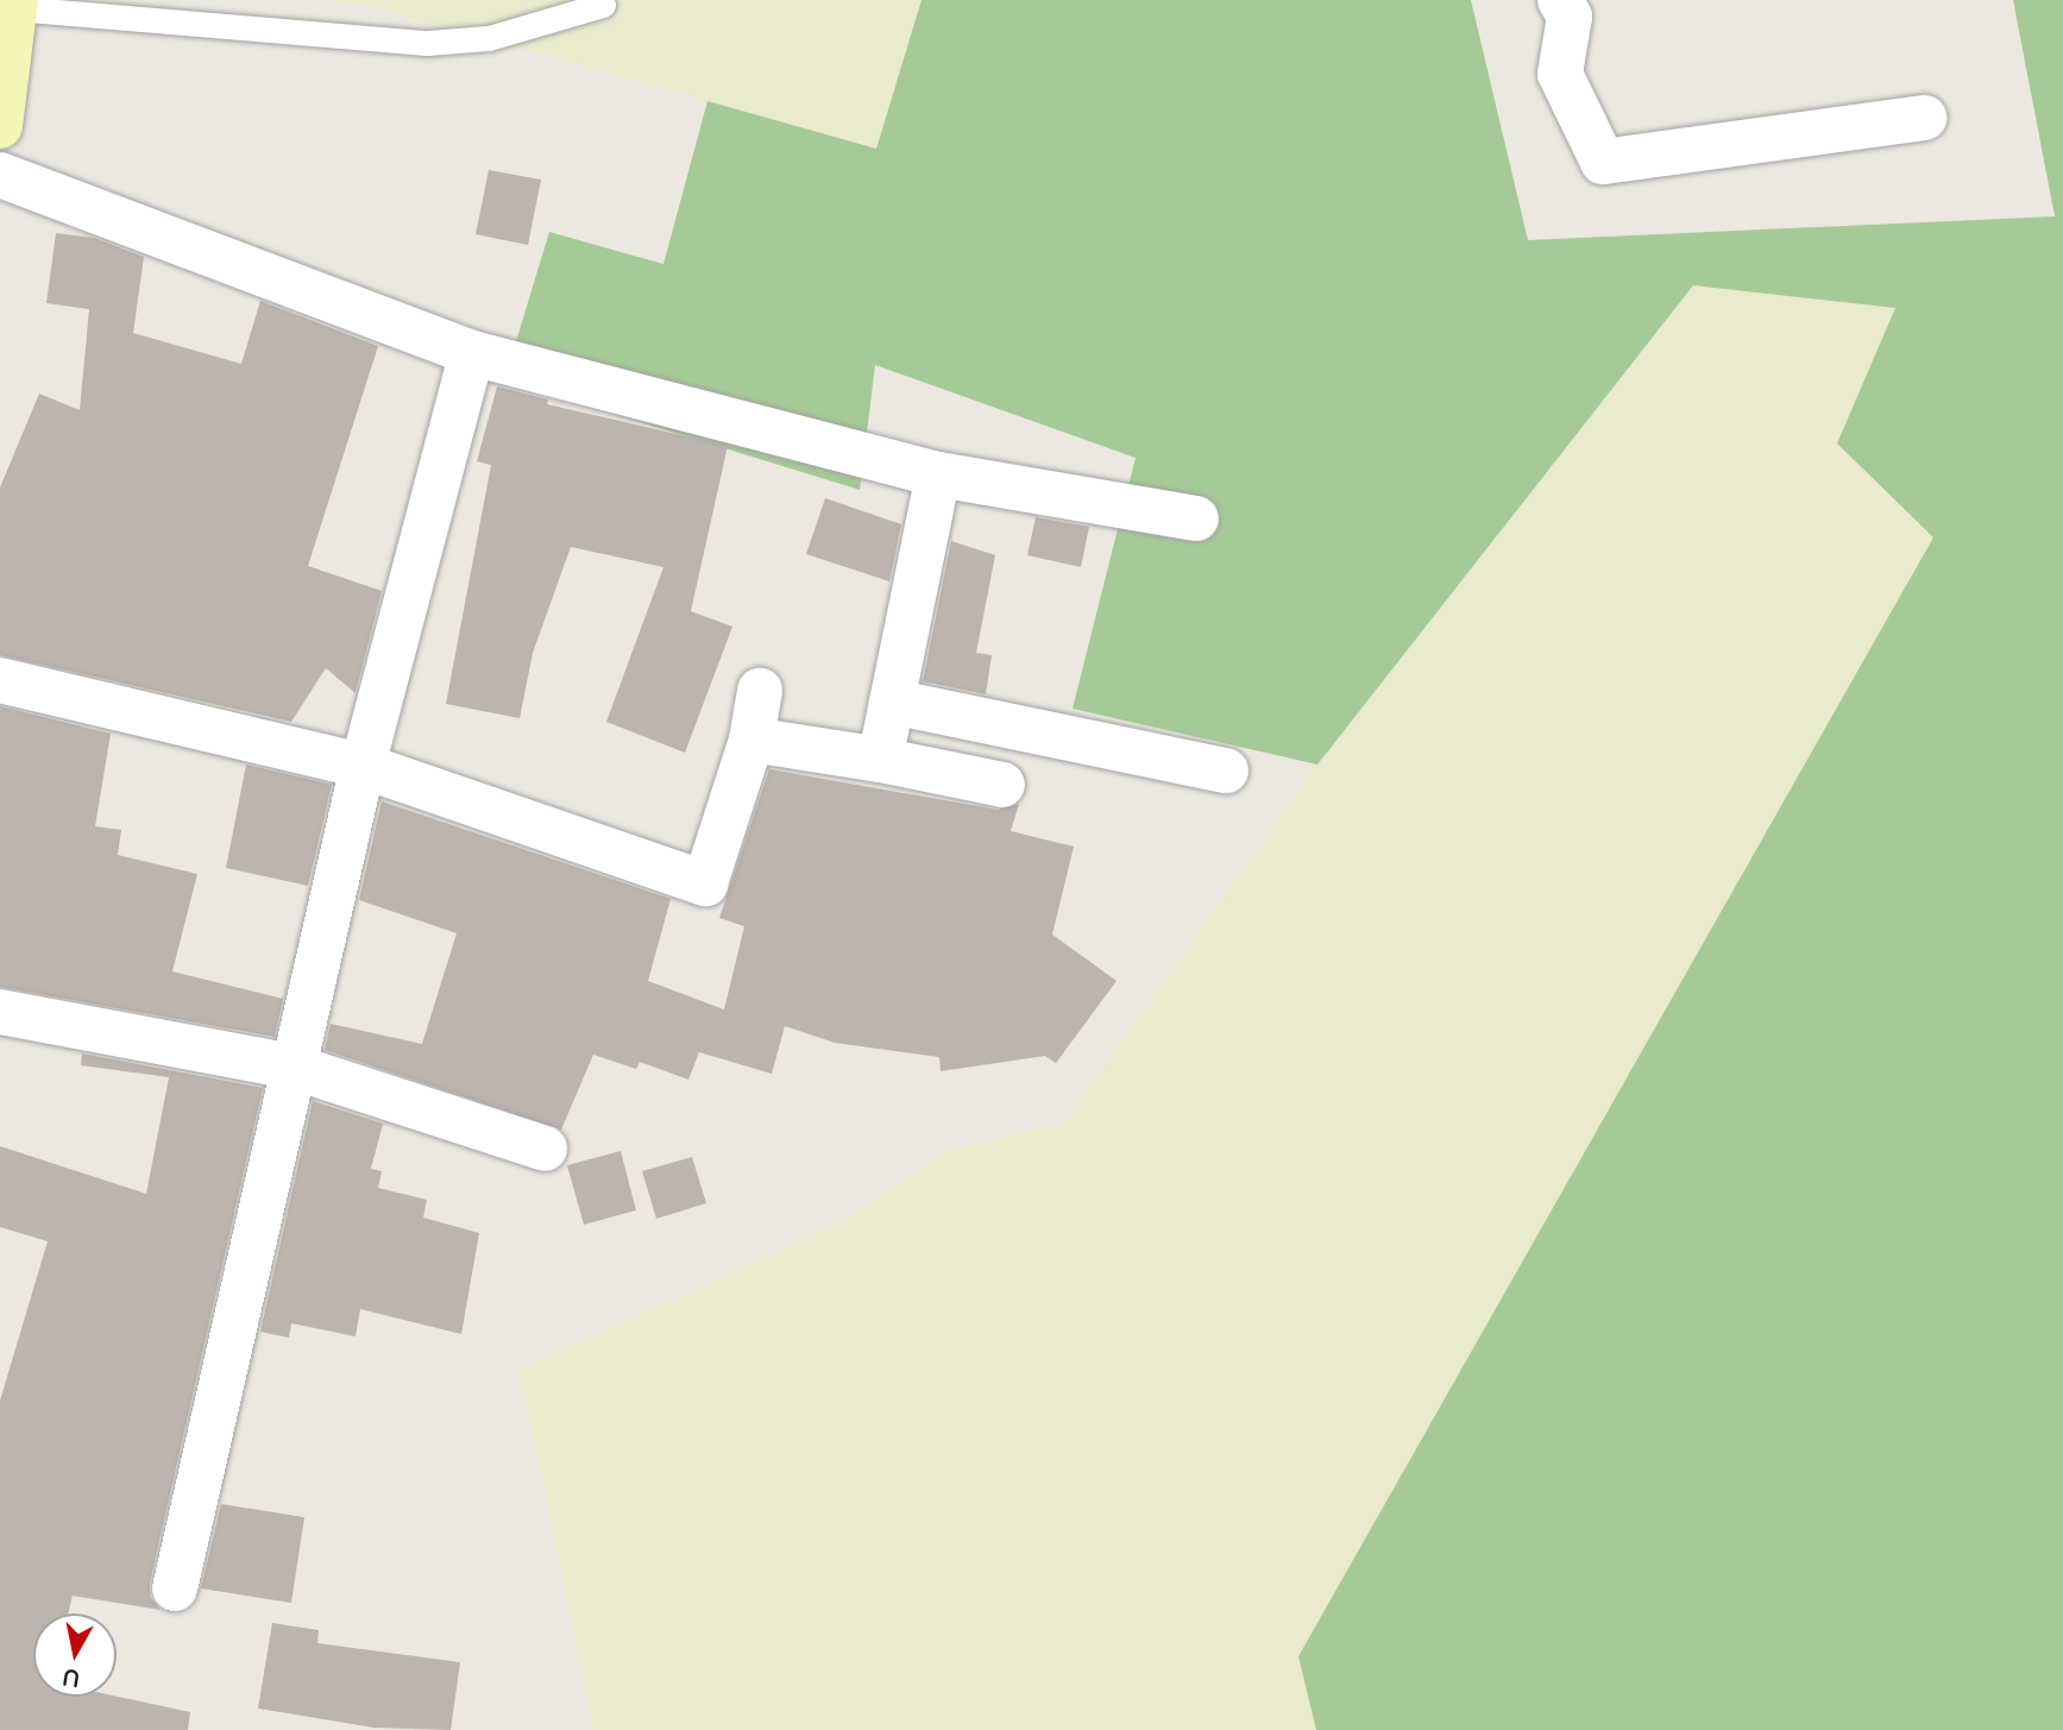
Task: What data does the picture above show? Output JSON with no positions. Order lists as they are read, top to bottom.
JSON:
{
  "north": "bottom"
}
